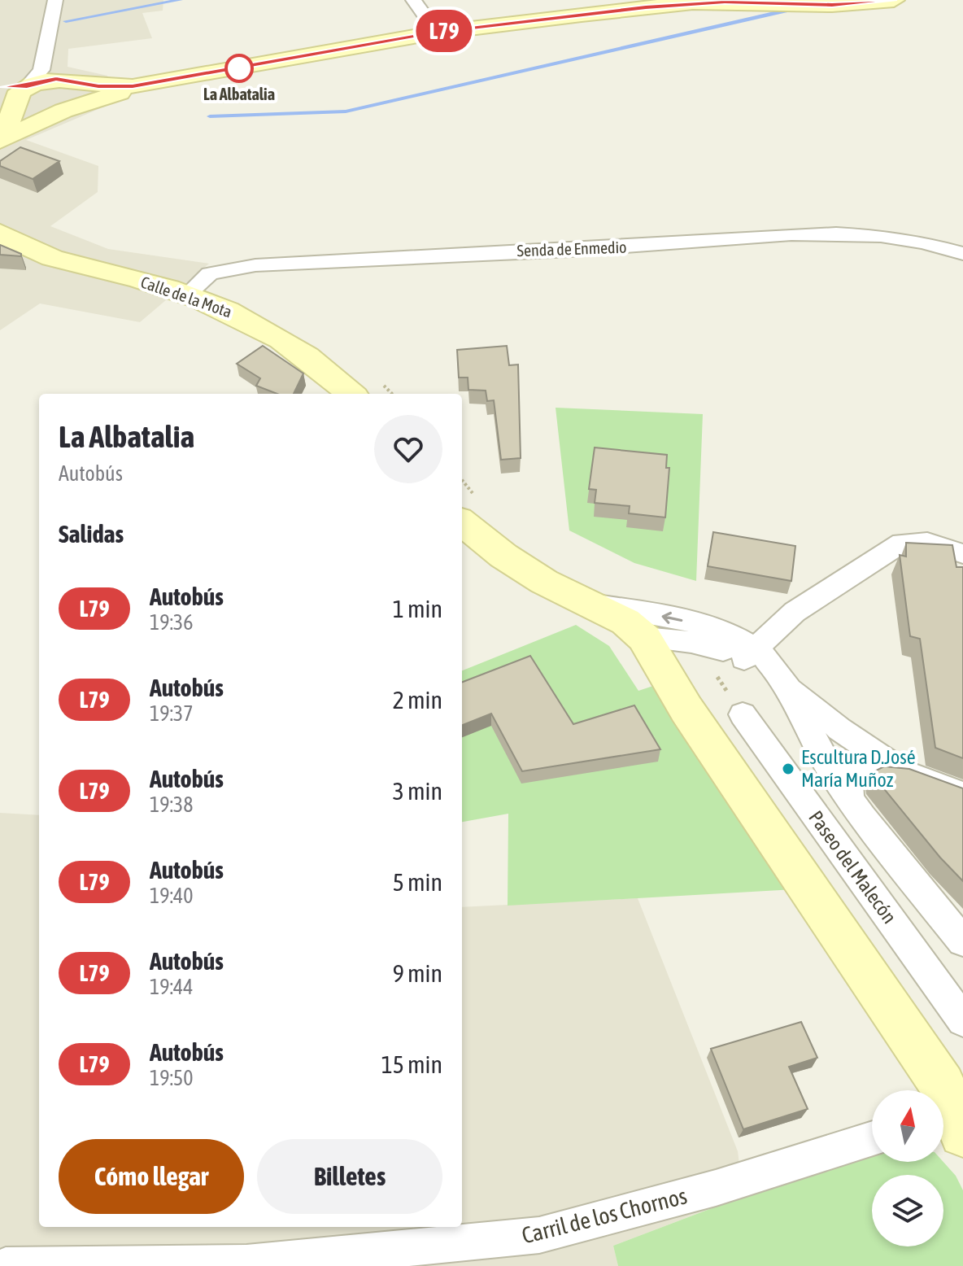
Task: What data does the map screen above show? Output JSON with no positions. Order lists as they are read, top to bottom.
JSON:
{
  "streets": {
    "main road": ["Calle de la Mota"],
    "street": ["Senda de Enmedio", "Paseo del Malecón", "Carril de los Chornos"]
  },
  "crossings": [
    ["Senda de Enmedio", "Calle de la Mota"]
  ],
  "places": ["La Albatalia", "Escultura D.José María Muñoz"],
  "lines": ["bus line L79"],
  "north": "top",
  "page": {
    "on_map": "L79",
    "heading": [
      ["La Albatalia", "Autobús"],
      "Salidas"
    ],
    "list": [
      {
        "mark": "L79",
        "name": "Autobús",
        "note": "19:36",
        "value": "1 min"
      },
      {
        "mark": "L79",
        "name": "Autobús",
        "note": "19:37",
        "value": "2 min"
      },
      {
        "mark": "L79",
        "name": "Autobús",
        "note": "19:38",
        "value": "3 min"
      },
      {
        "mark": "L79",
        "name": "Autobús",
        "note": "19:40",
        "value": "5 min"
      },
      {
        "mark": "L79",
        "name": "Autobús",
        "note": "19:44",
        "value": "9 min"
      },
      {
        "mark": "L79",
        "name": "Autobús",
        "note": "19:50",
        "value": "15 min"
      }
    ],
    "buttons": ["Cómo llegar", "Billetes"]
  }
}
